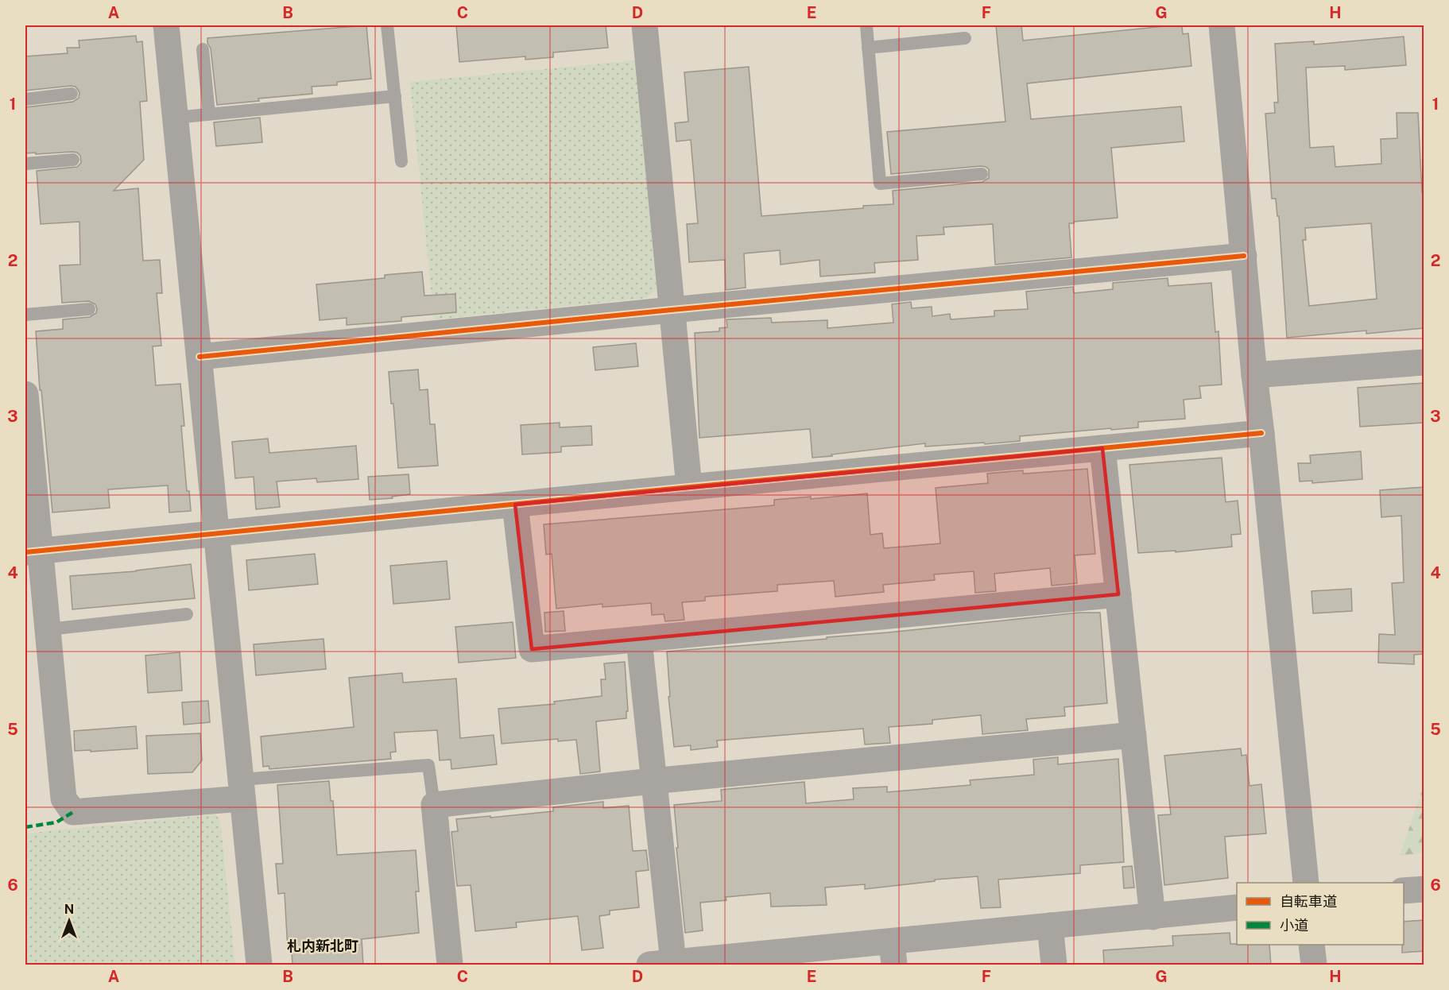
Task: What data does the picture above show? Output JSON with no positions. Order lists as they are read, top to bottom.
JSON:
{
  "districts": ["札内新北町"],
  "legend": ["自転車道", "小道"],
  "north": "top",
  "grid": {
    "columns": [
      "A",
      "B",
      "C",
      "D",
      "E",
      "F",
      "G",
      "H"
    ],
    "rows": [
      "1",
      "2",
      "3",
      "4",
      "5",
      "6"
    ]
  }
}
